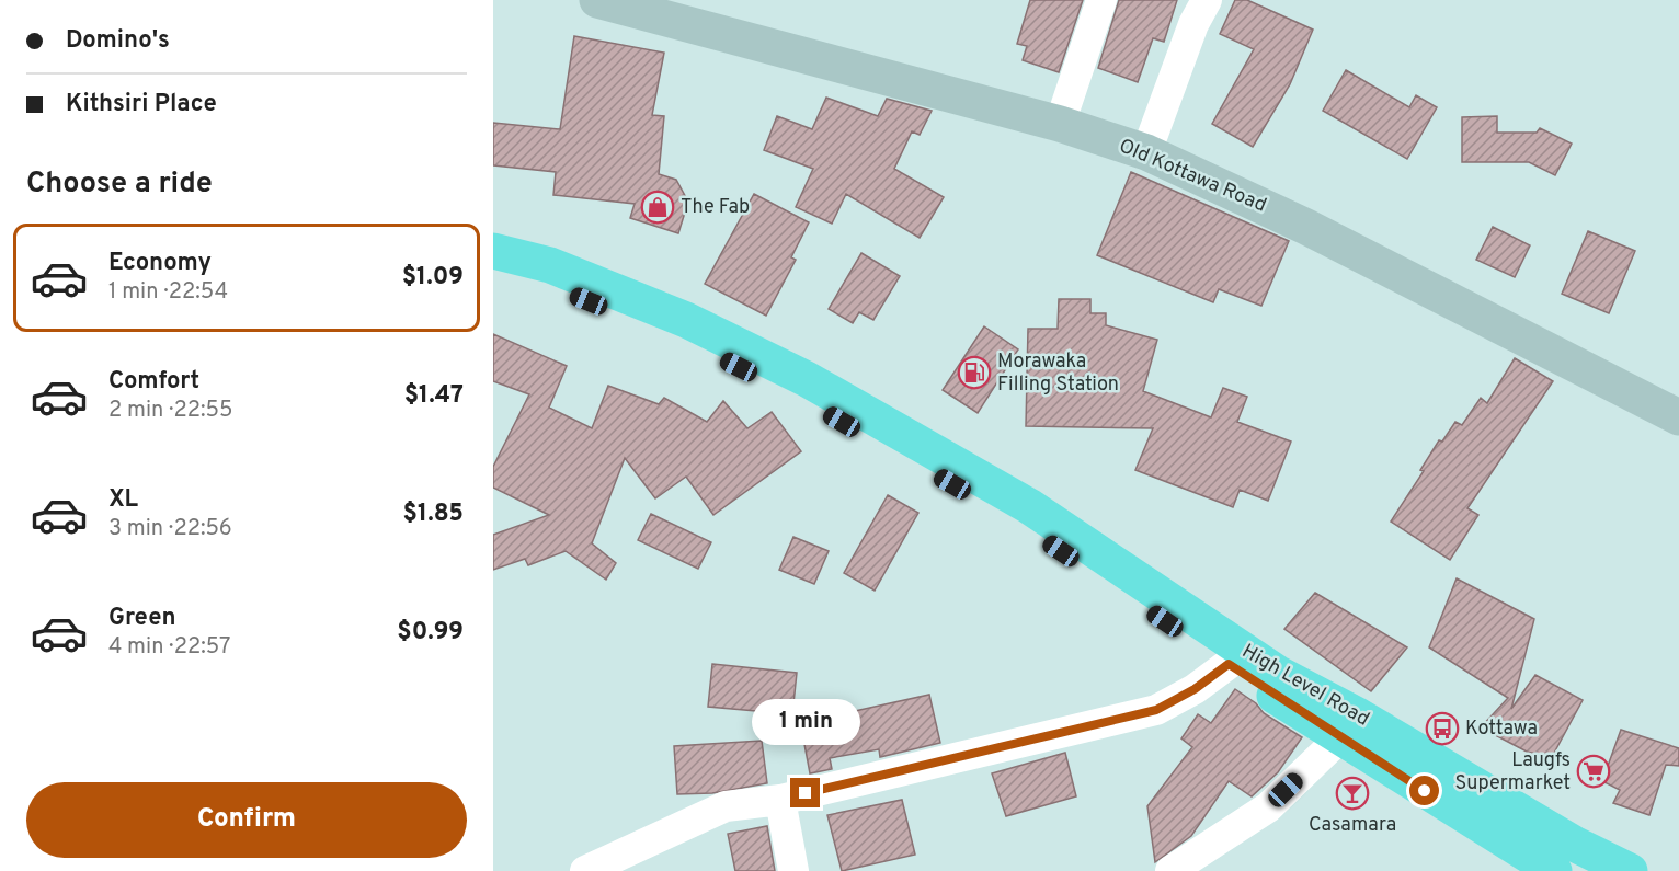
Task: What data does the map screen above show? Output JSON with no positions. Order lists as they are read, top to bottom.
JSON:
{
  "streets": {
    "highway": ["High Level Road"],
    "street": ["Old Kottawa Road"]
  },
  "places": {
    "shop": ["The Fab"],
    "fuel station": ["Morawaka Filling Station"],
    "bus stop": ["Kottawa"],
    "supermarket": ["Laugfs Supermarket"],
    "bar": ["Casamara"]
  },
  "page": {
    "banner": ["Domino's", "Kithsiri Place"],
    "heading": "Choose a ride",
    "list": [
      {
        "name": "Economy",
        "note": "1 min · 22:54",
        "value": "$1.09"
      },
      {
        "name": "Comfort",
        "note": "2 min · 22:55",
        "value": "$1.47"
      },
      {
        "name": "XL",
        "note": "3 min · 22:56",
        "value": "$1.85"
      },
      {
        "name": "Green",
        "note": "4 min · 22:57",
        "value": "$0.99"
      }
    ],
    "bubble": "1 min",
    "buttons": "Confirm"
  }
}
